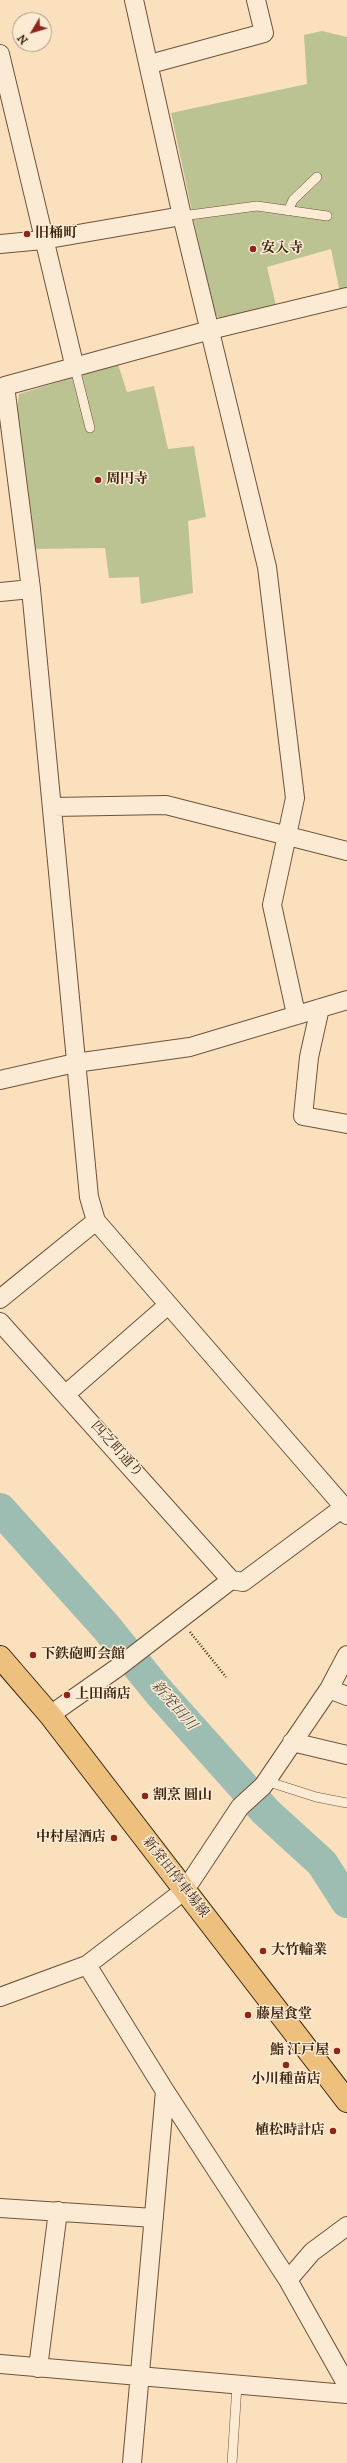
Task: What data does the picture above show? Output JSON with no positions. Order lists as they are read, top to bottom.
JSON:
{
  "streets": {
    "main road": ["新発田停車場線"],
    "street": ["四之町通り"]
  },
  "water": ["新発田川"],
  "places": [
    "旧桶町",
    "安入寺",
    "周円寺",
    "下鉄砲町会館",
    "上田商店",
    "割烹 圓山",
    "中村屋酒店",
    "大竹輪業",
    "藤屋食堂",
    "鮨 江戸屋",
    "小川種苗店",
    "植松時計店"
  ],
  "north": "bottom left"
}
